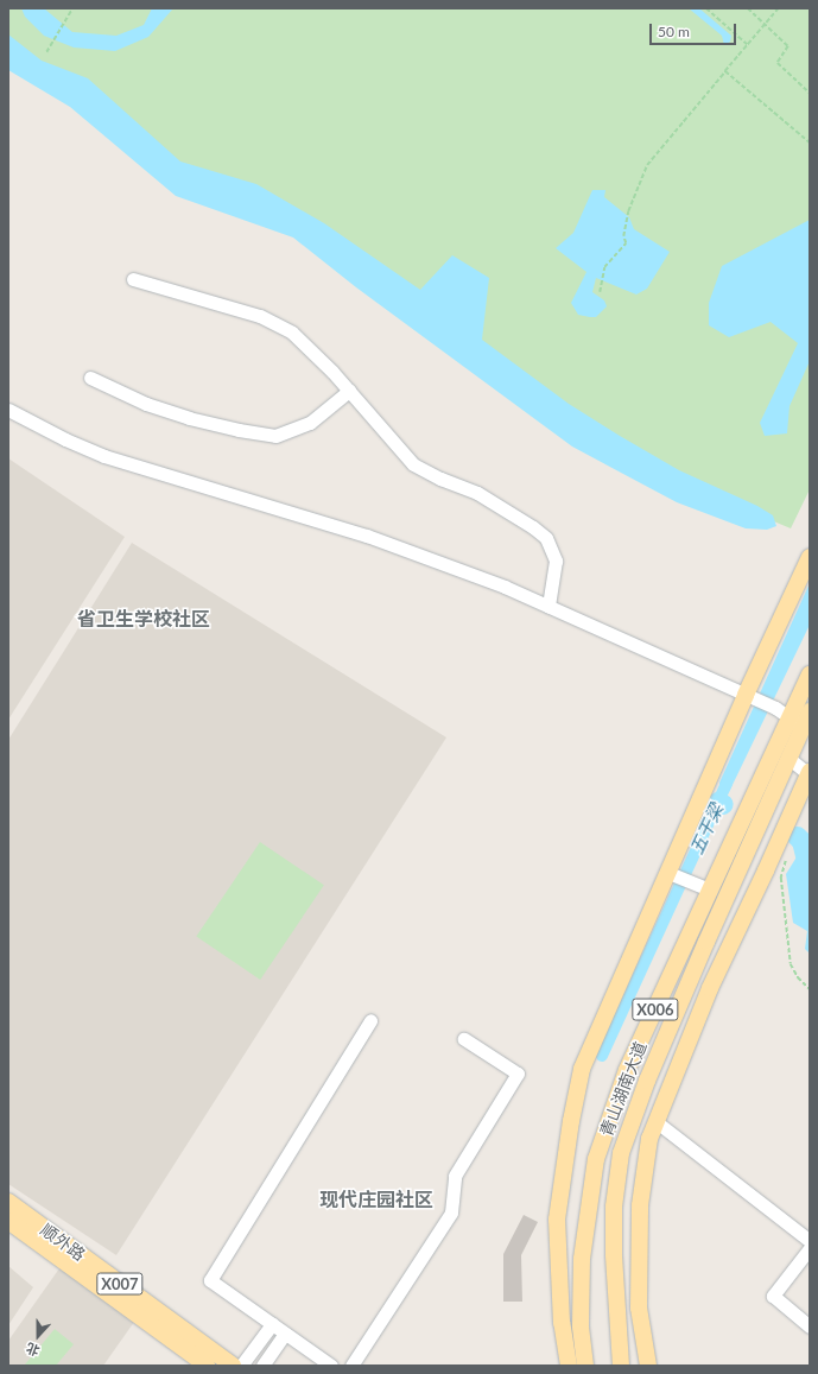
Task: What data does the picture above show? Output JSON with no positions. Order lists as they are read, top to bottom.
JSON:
{
  "streets": {
    "main road": [
      "X006",
      "青山湖南大道",
      "顺外路",
      "X007"
    ]
  },
  "districts": ["省卫生学校社区", "现代庄园社区"],
  "water": ["五干梁"],
  "scale_bar": "50 m",
  "north": "bottom"
}
